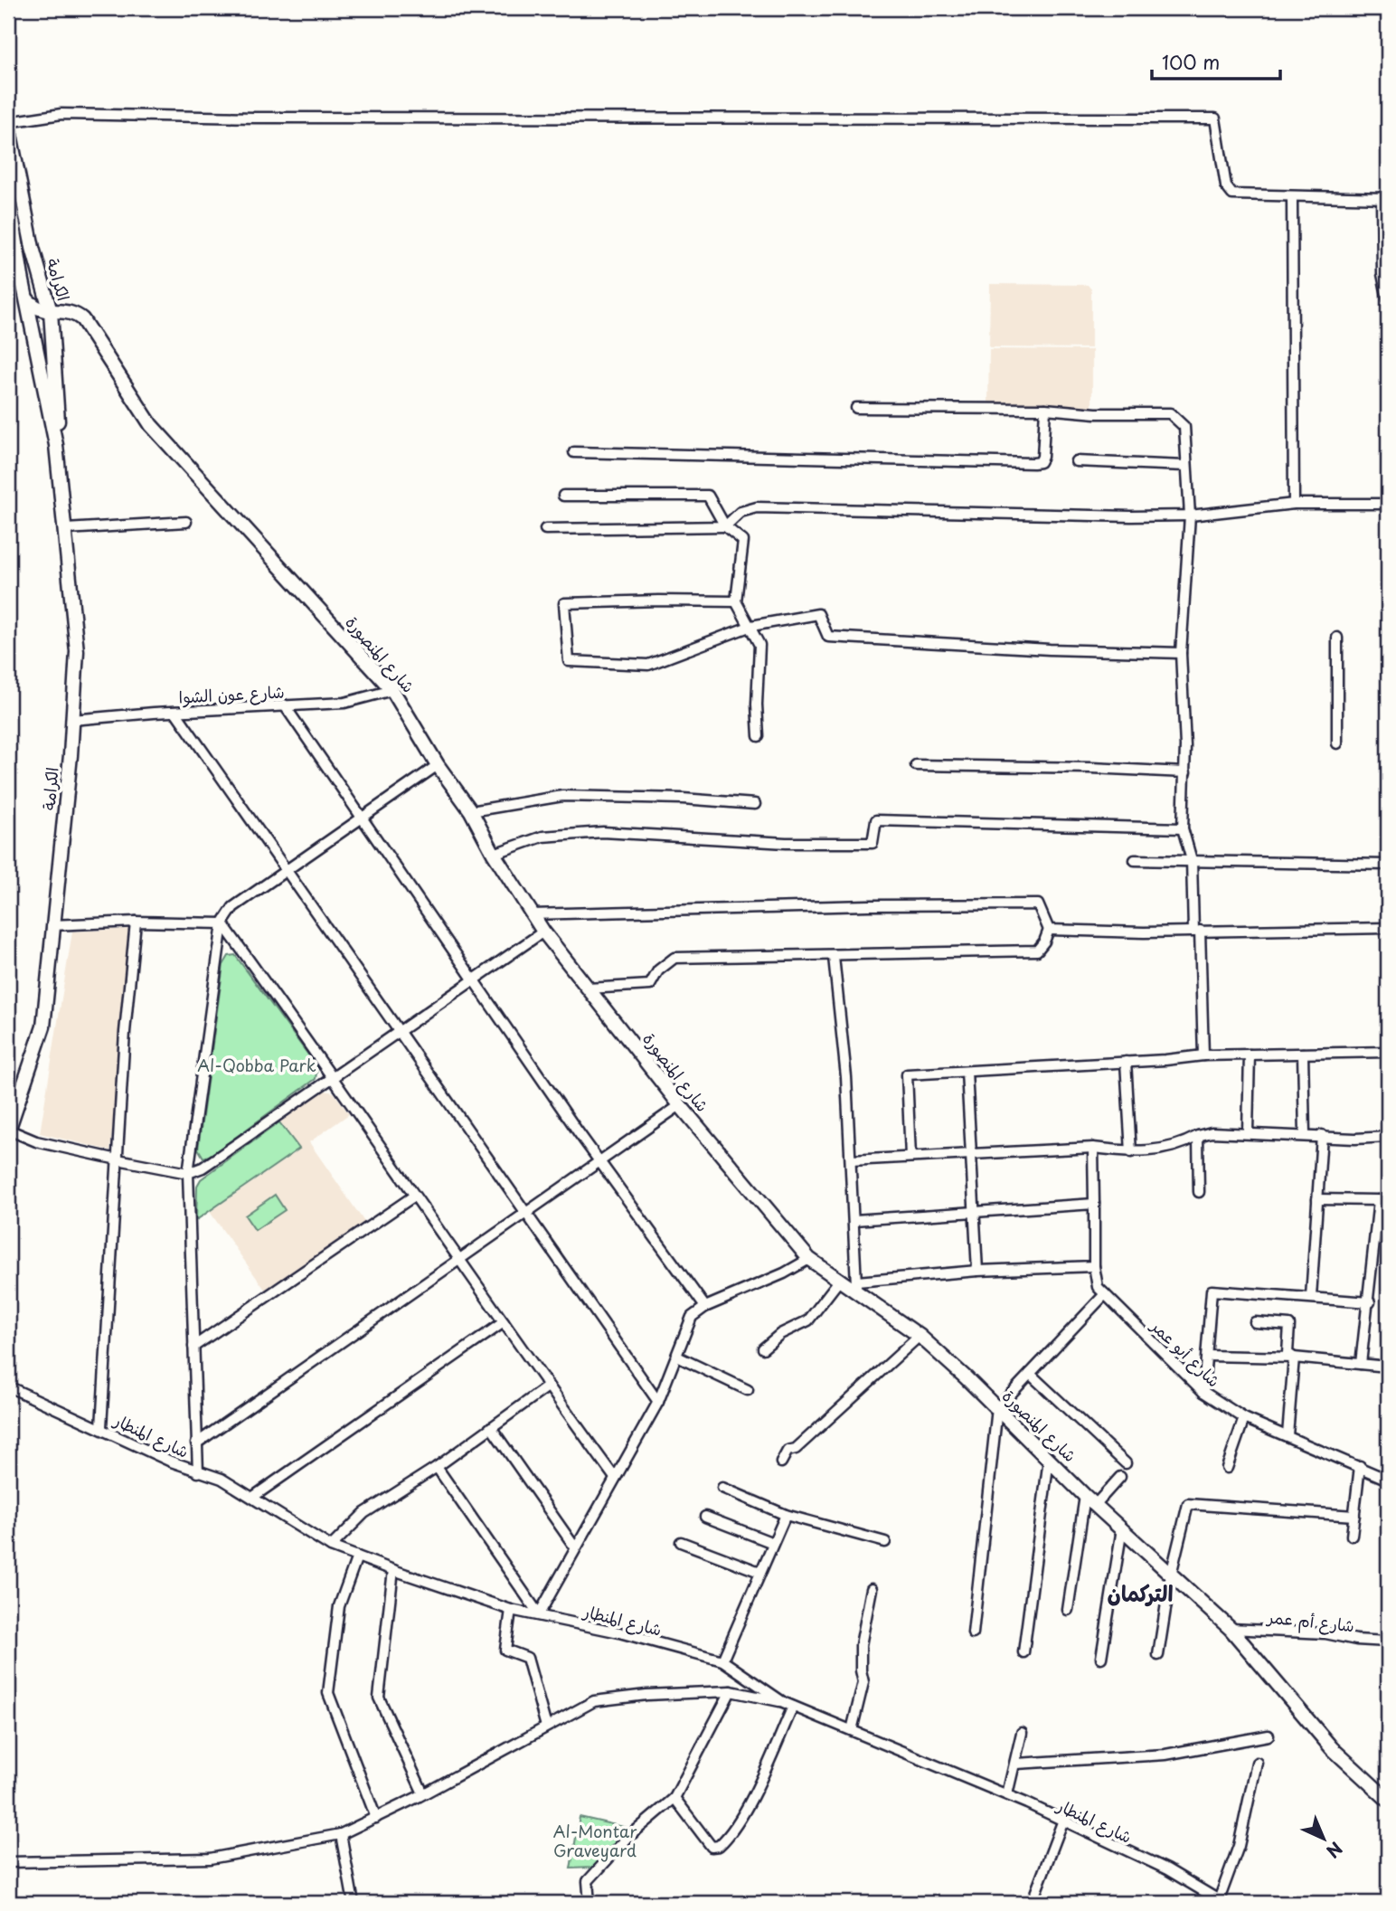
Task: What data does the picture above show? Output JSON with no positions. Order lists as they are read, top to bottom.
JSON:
{
  "streets": {
    "main road": ["الكرامة", "شارع المنصورة"],
    "street": [
      "شارع عون الشوا",
      "شارع أبو عمر",
      "شارع المنطار",
      "شارع أم عمر"
    ]
  },
  "crossings": [
    ["الكرامة", "شارع المنصورة"],
    ["الكرامة", "شارع عون الشوا"],
    ["شارع المنصورة", "شارع عون الشوا"],
    ["شارع المنصورة", "شارع أم عمر"]
  ],
  "districts": ["التركمان"],
  "parks": ["Al-Qobba Park", "Al-Montar Graveyard"],
  "scale_bar": "100 m",
  "north": "bottom right"
}
